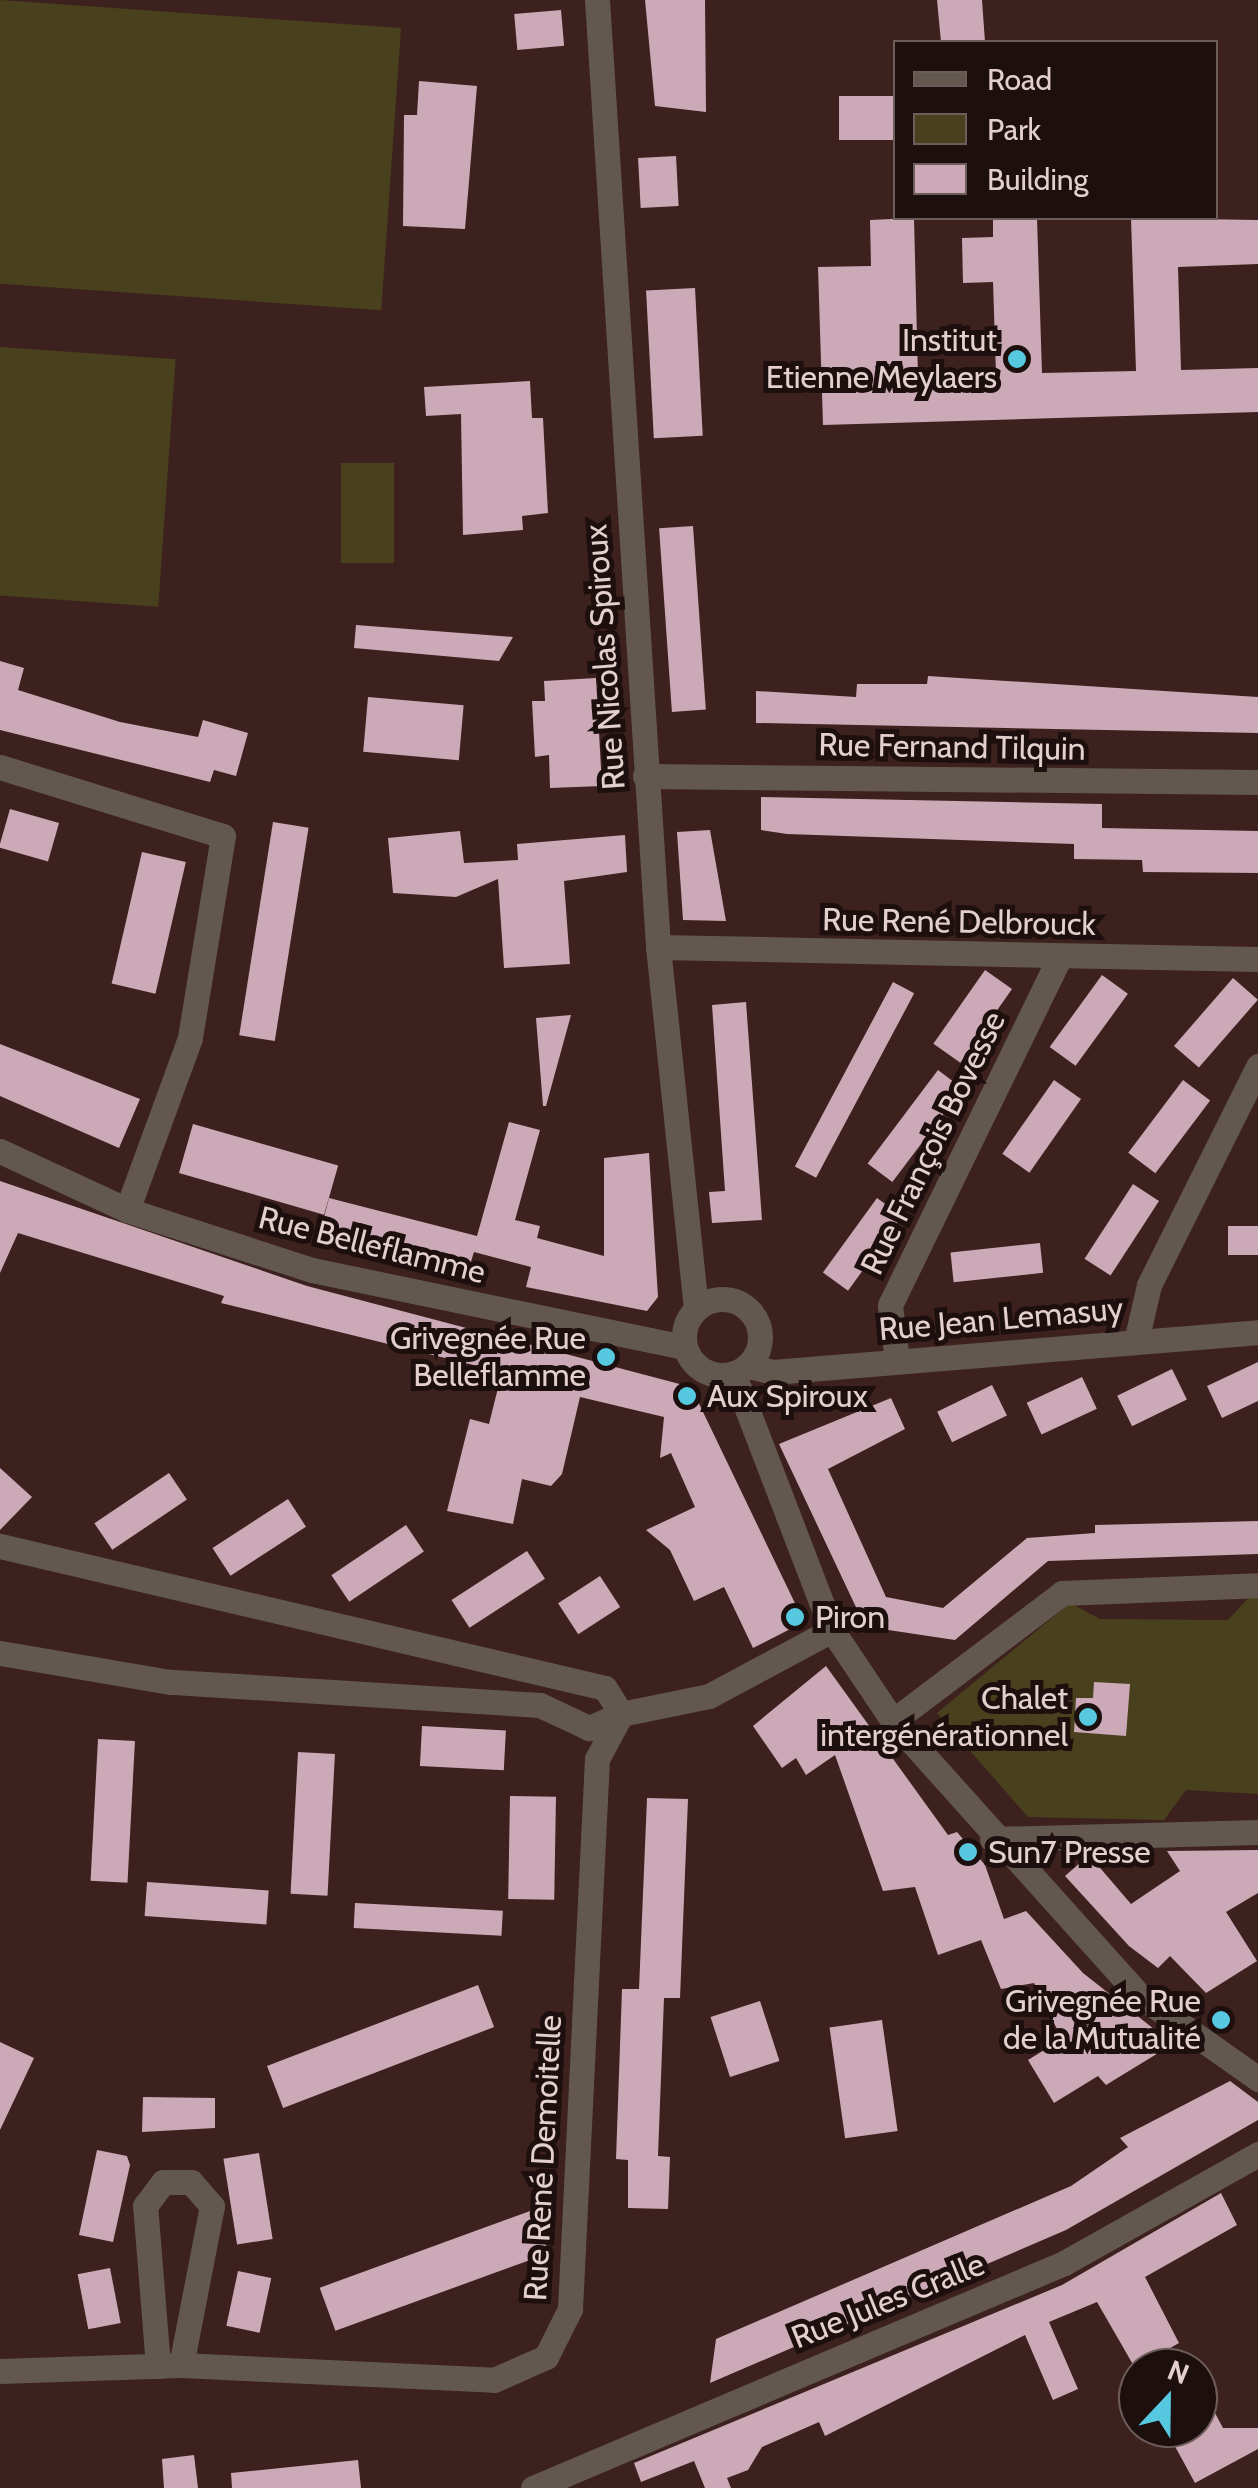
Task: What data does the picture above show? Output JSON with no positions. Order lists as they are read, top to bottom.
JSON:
{
  "streets": {
    "street": [
      "Rue Nicolas Spiroux",
      "Rue Fernand Tilquin",
      "Rue René Delbrouck",
      "Rue François Bovesse",
      "Rue Belleflamme",
      "Rue Jean Lemasuy",
      "Rue René Demoitelle",
      "Rue Jules Cralle"
    ]
  },
  "crossings": [
    ["Rue Nicolas Spiroux", "Rue Fernand Tilquin"],
    ["Rue Nicolas Spiroux", "Rue René Delbrouck"],
    ["Rue Nicolas Spiroux", "Rue Belleflamme"],
    ["Rue Nicolas Spiroux", "Rue Jean Lemasuy"],
    ["Rue René Delbrouck", "Rue François Bovesse"],
    ["Rue François Bovesse", "Rue Jean Lemasuy"],
    ["Rue Belleflamme", "Rue Jean Lemasuy"]
  ],
  "places": [
    "Institut Etienne Meylaers",
    "Grivegnée Rue Belleflamme",
    "Aux Spiroux",
    "Piron",
    "Chalet intergénérationnel",
    "Sun7 Presse",
    "Grivegnée Rue de la Mutualité"
  ],
  "legend": ["Road", "Park", "Building"],
  "north": "top"
}
